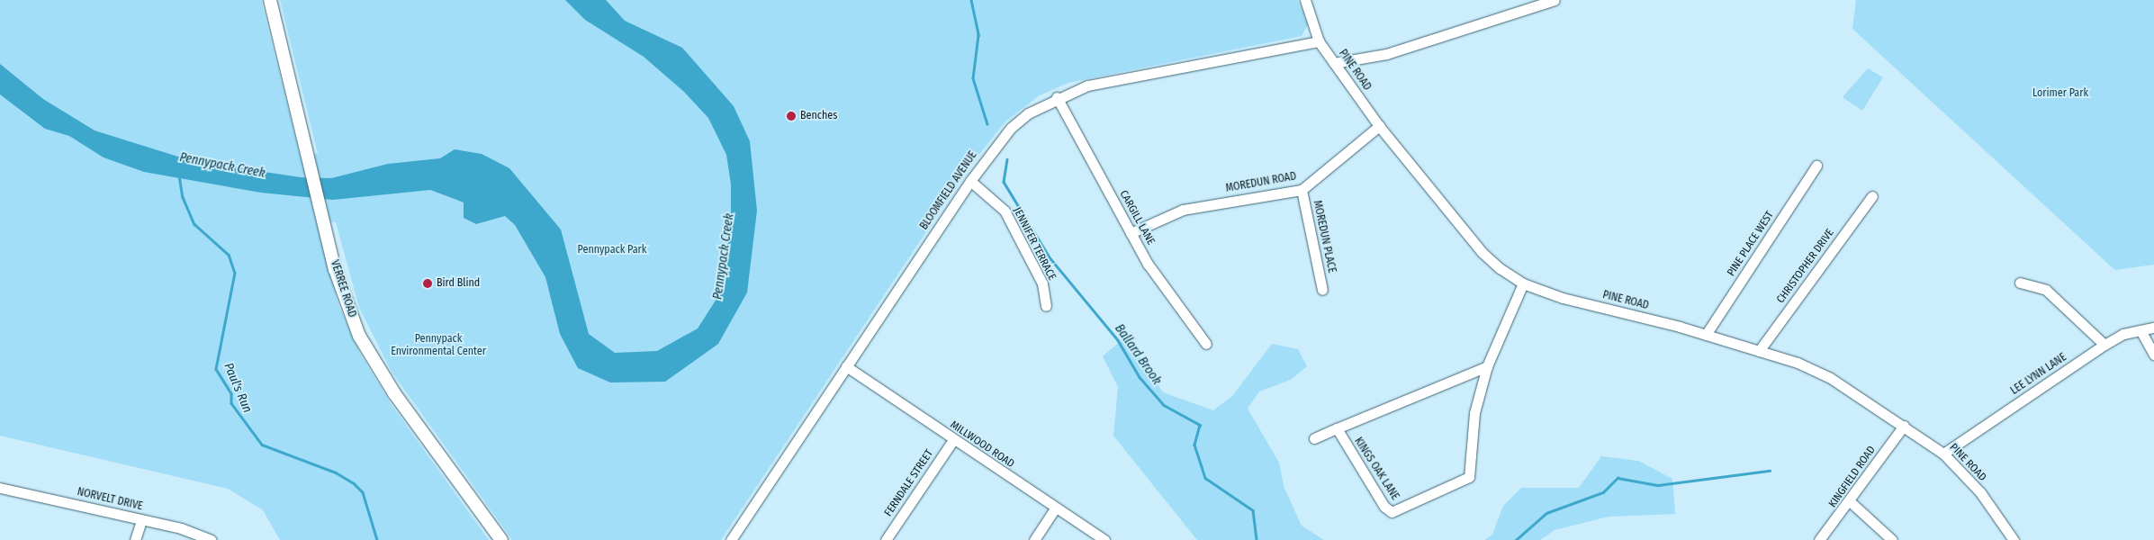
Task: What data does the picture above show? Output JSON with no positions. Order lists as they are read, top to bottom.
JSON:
{
  "streets": {
    "main road": ["VERREE ROAD"],
    "street": [
      "PINE ROAD",
      "MOREDUN ROAD",
      "BLOOMFIELD AVENUE",
      "CARGILL LANE",
      "MOREDUN PLACE",
      "JENNIFER TERRACE",
      "PINE PLACE WEST",
      "CHRISTOPHER DRIVE",
      "LEE LYNN LANE",
      "MILLWOOD ROAD",
      "KINGS OAK LANE",
      "KINGFIELD ROAD",
      "FERNDALE STREET",
      "NORVELT DRIVE"
    ]
  },
  "crossings": [
    ["PINE ROAD", "MOREDUN ROAD"],
    ["PINE ROAD", "BLOOMFIELD AVENUE"],
    ["PINE ROAD", "PINE PLACE WEST"],
    ["PINE ROAD", "CHRISTOPHER DRIVE"],
    ["PINE ROAD", "LEE LYNN LANE"],
    ["PINE ROAD", "KINGS OAK LANE"],
    ["PINE ROAD", "KINGFIELD ROAD"],
    ["MOREDUN ROAD", "CARGILL LANE"],
    ["MOREDUN ROAD", "MOREDUN PLACE"],
    ["BLOOMFIELD AVENUE", "CARGILL LANE"],
    ["BLOOMFIELD AVENUE", "JENNIFER TERRACE"],
    ["BLOOMFIELD AVENUE", "MILLWOOD ROAD"],
    ["MILLWOOD ROAD", "FERNDALE STREET"]
  ],
  "water": ["Pennypack Creek", "Ballard Brook", "Paul's Run"],
  "parks": ["Lorimer Park", "Pennypack Park", "Pennypack Environmental Center"],
  "places": ["Benches", "Bird Blind"]
}
